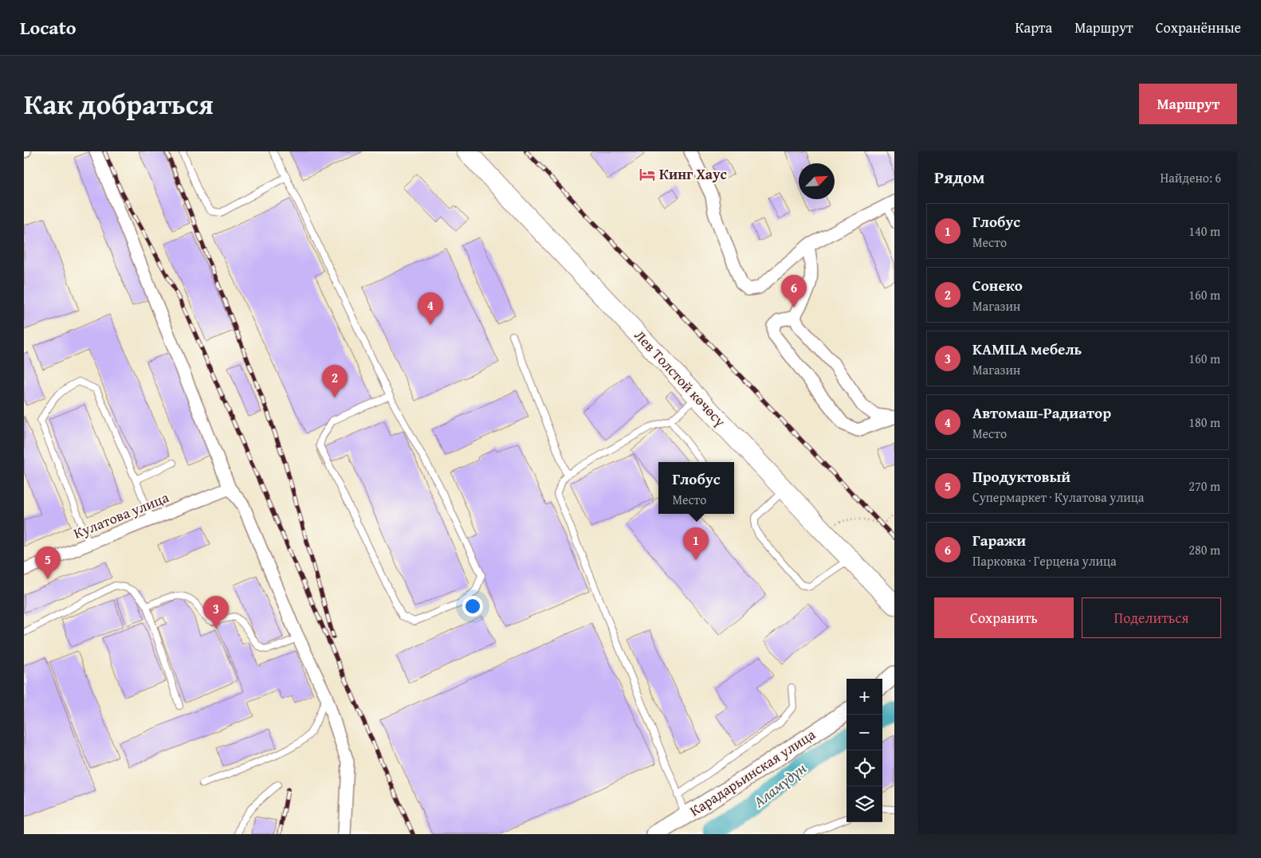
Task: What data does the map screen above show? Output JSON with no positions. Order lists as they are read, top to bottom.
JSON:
{
  "streets": {
    "main road": ["Лев Толстой көчөсү"],
    "street": ["Кулатова улица", "Карадарьинская улица"]
  },
  "water": ["Аламүдүн"],
  "places": {
    "hotel": ["Кинг Хаус"]
  },
  "north": "top right",
  "page": {
    "header": "Locato",
    "nav": ["Карта", "Маршрут", "Сохранённые"],
    "title": "Как добраться",
    "buttons": [
      "Маршрут",
      ["Сохранить", "Поделиться"]
    ],
    "heading": ["Рядом", "Найдено: 6"],
    "list": [
      {
        "mark": "1",
        "name": "Глобус",
        "note": "Место",
        "value": "140 m"
      },
      {
        "mark": "2",
        "name": "Сонеко",
        "note": "Магазин",
        "value": "160 m"
      },
      {
        "mark": "3",
        "name": "KAMILA мебель",
        "note": "Магазин",
        "value": "160 m"
      },
      {
        "mark": "4",
        "name": "Автомаш-Радиатор",
        "note": "Место",
        "value": "180 m"
      },
      {
        "mark": "5",
        "name": "Продуктовый",
        "note": "Супермаркет · Кулатова улица",
        "value": "270 m"
      },
      {
        "mark": "6",
        "name": "Гаражи",
        "note": "Парковка · Герцена улица",
        "value": "280 m"
      }
    ],
    "pins": [
      "6",
      "4",
      "2",
      "1",
      "5",
      "3"
    ],
    "popup": ["Глобус", "Место"],
    "map_buttons": ["+", "−"]
  }
}
